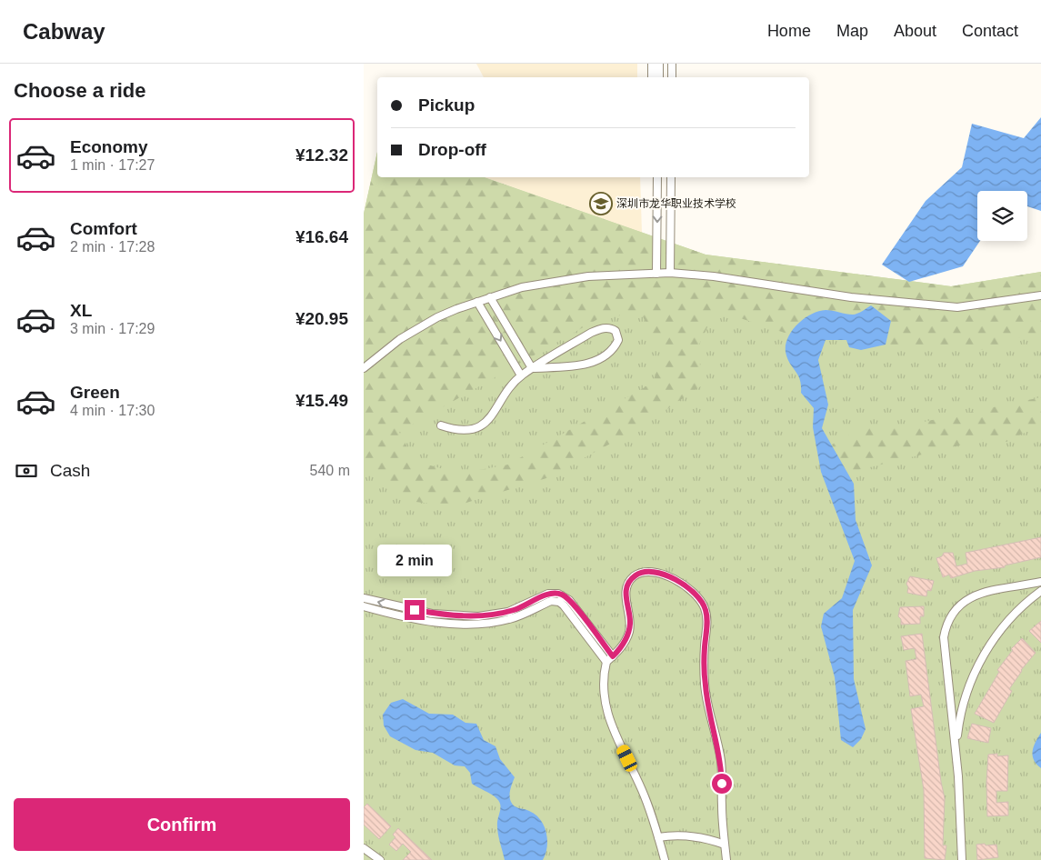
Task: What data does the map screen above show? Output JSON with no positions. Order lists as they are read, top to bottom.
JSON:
{
  "places": {
    "school or university": ["深圳市龙华职业技术学校"]
  },
  "page": {
    "header": "Cabway",
    "nav": [
      "Home",
      "Map",
      "About",
      "Contact"
    ],
    "heading": "Choose a ride",
    "banner": ["Pickup", "Drop-off"],
    "list": [
      {
        "name": "Economy",
        "note": "1 min · 17:27",
        "value": "¥12.32"
      },
      {
        "name": "Comfort",
        "note": "2 min · 17:28",
        "value": "¥16.64"
      },
      {
        "name": "XL",
        "note": "3 min · 17:29",
        "value": "¥20.95"
      },
      {
        "name": "Green",
        "note": "4 min · 17:30",
        "value": "¥15.49"
      }
    ],
    "pay": ["Cash", "540 m"],
    "bubble": "2 min",
    "buttons": "Confirm"
  }
}
